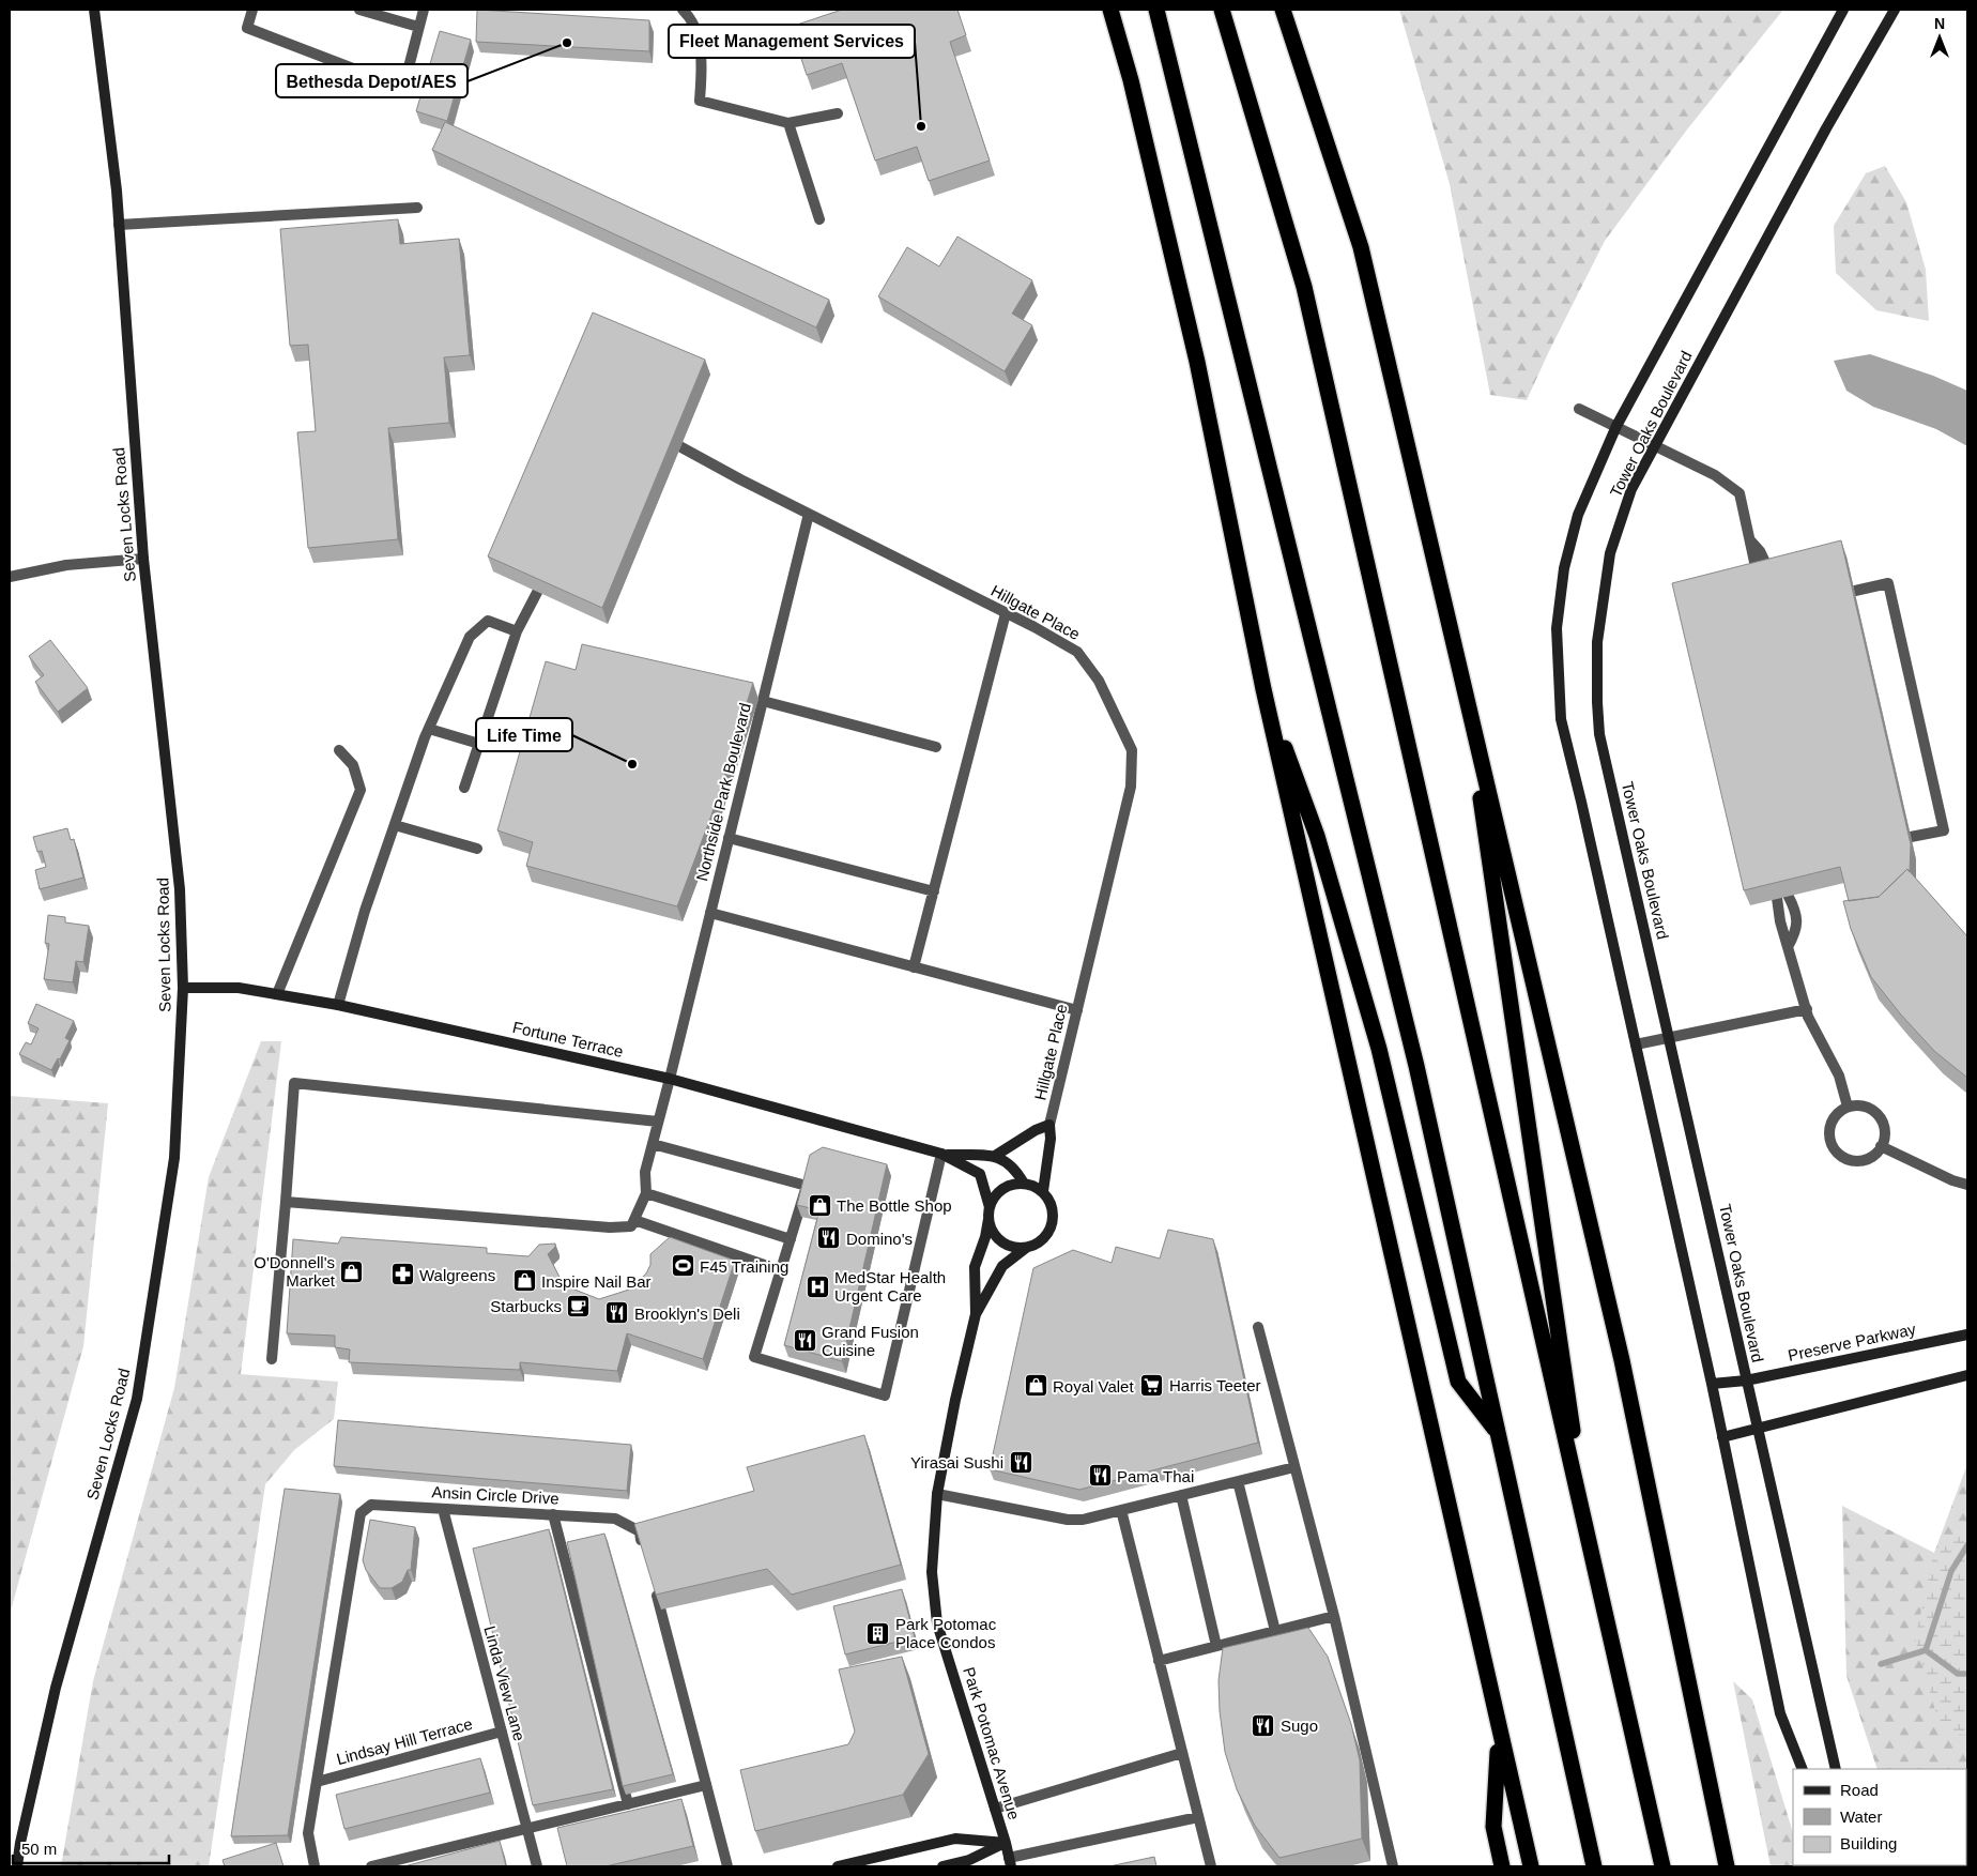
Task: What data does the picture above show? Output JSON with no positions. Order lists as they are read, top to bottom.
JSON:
{
  "streets": {
    "street": [
      "Tower Oaks Boulevard",
      "Seven Locks Road",
      "Hillgate Place",
      "Northside Park Boulevard",
      "Fortune Terrace",
      "Preserve Parkway",
      "Ansin Circle Drive",
      "Linda View Lane",
      "Lindsay Hill Terrace",
      "Park Potomac Avenue"
    ]
  },
  "crossings": [
    ["Tower Oaks Boulevard", "Preserve Parkway"],
    ["Seven Locks Road", "Fortune Terrace"],
    ["Hillgate Place", "Northside Park Boulevard"],
    ["Northside Park Boulevard", "Fortune Terrace"],
    ["Ansin Circle Drive", "Linda View Lane"],
    ["Ansin Circle Drive", "Lindsay Hill Terrace"],
    ["Linda View Lane", "Lindsay Hill Terrace"]
  ],
  "places": {
    "other": ["Bethesda Depot/AES", "Fleet Management Services", "Life Time"],
    "shop": [
      "The Bottle Shop",
      "O'Donnell's Market",
      "Inspire Nail Bar",
      "Royal Valet"
    ],
    "restaurant": [
      "Domino's",
      "Brooklyn's Deli",
      "Grand Fusion Cuisine",
      "Yirasai Sushi",
      "Pama Thai",
      "Sugo"
    ],
    "sports": ["F45 Training"],
    "pharmacy": ["Walgreens"],
    "hospital": ["MedStar Health Urgent Care"],
    "cafe": ["Starbucks"],
    "supermarket": ["Harris Teeter"],
    "building": ["Park Potomac Place Condos"]
  },
  "legend": ["Road", "Water", "Building"],
  "scale_bar": "50 m",
  "north": "top"
}
